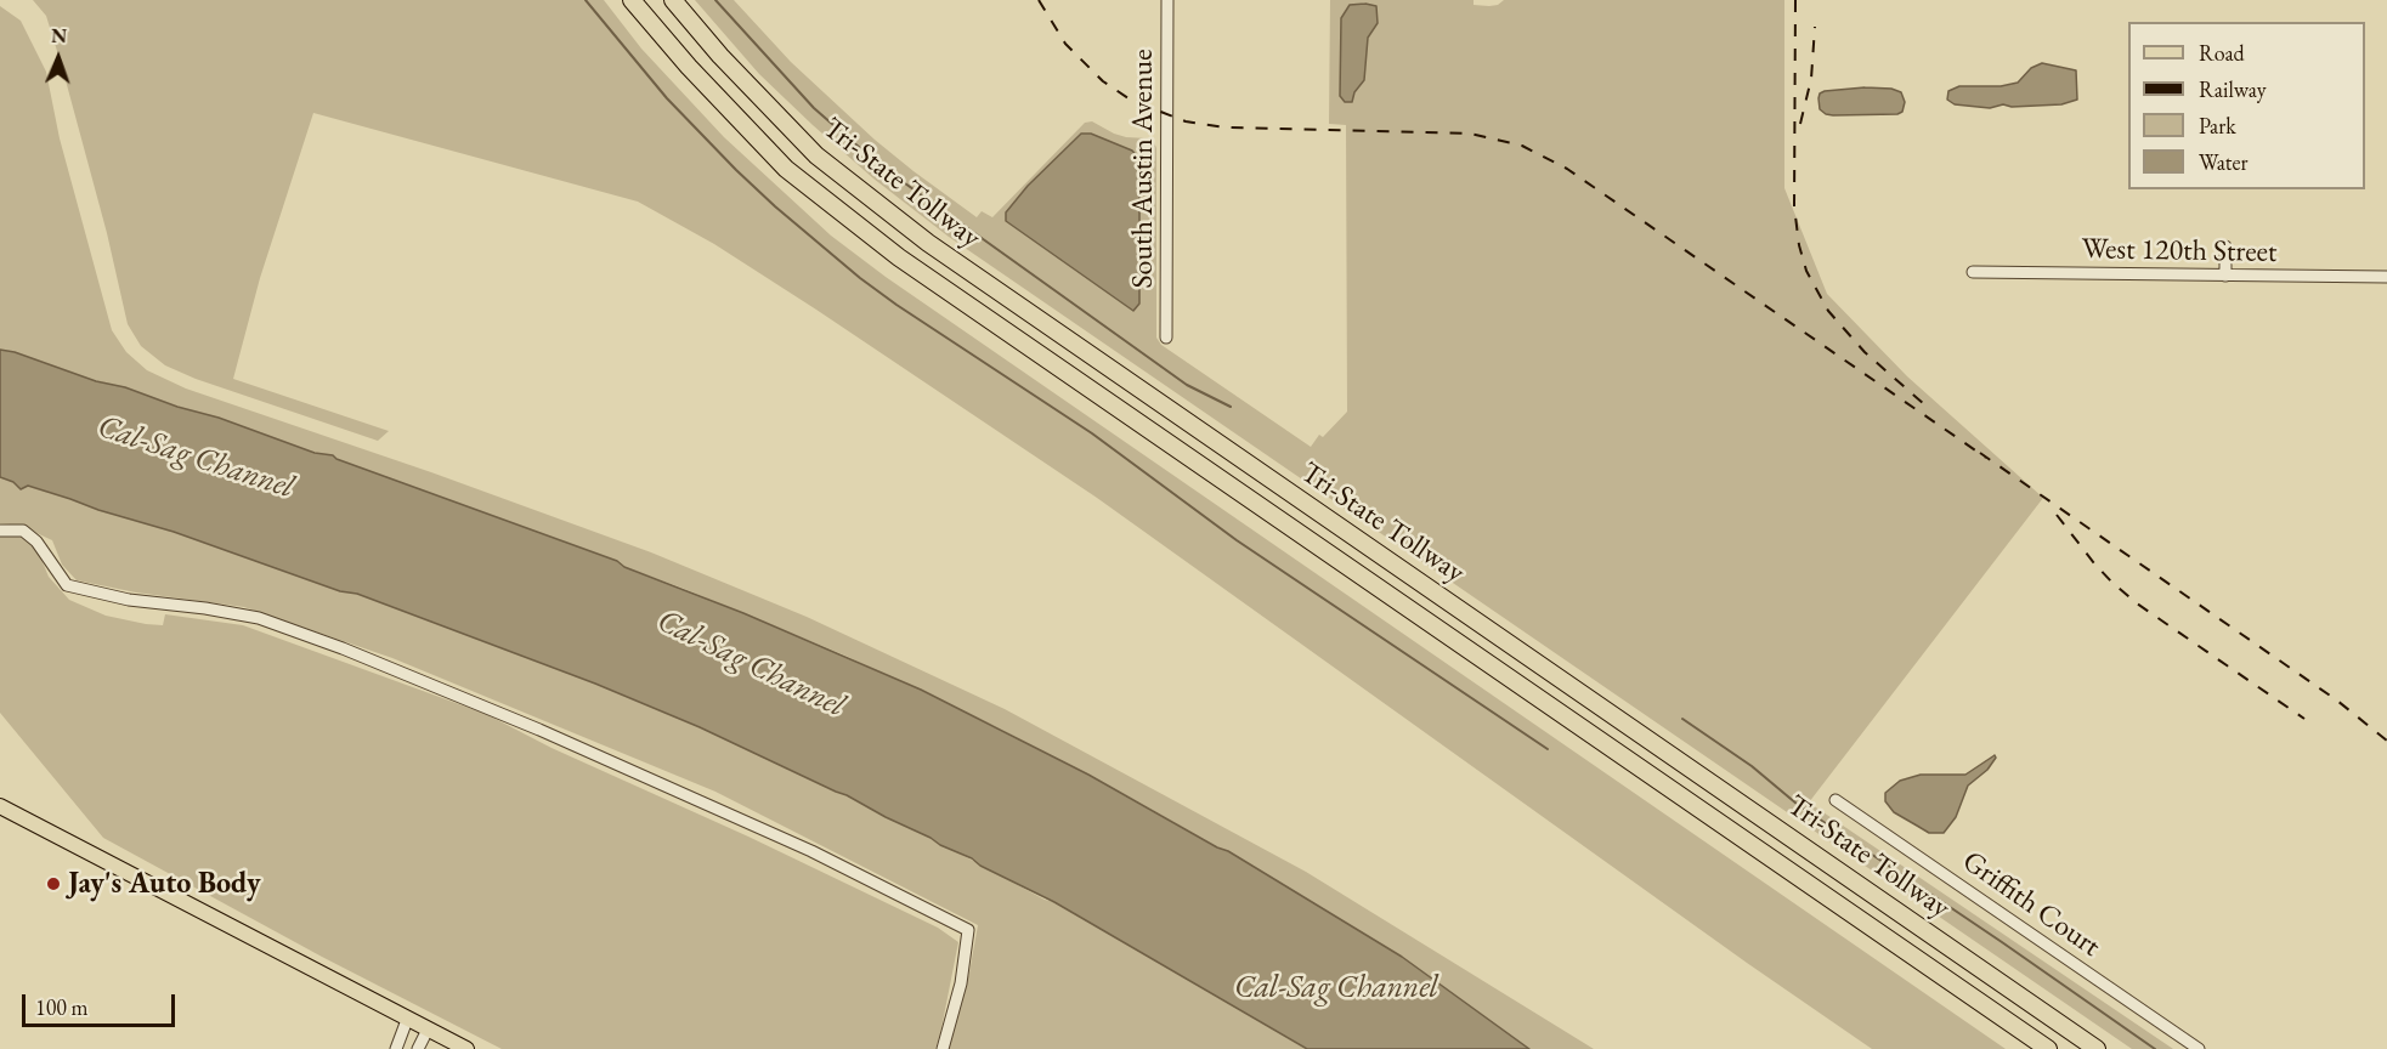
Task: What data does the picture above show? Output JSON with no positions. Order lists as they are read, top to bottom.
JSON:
{
  "streets": {
    "highway": ["Tri-State Tollway"],
    "street": ["South Austin Avenue", "West 120th Street", "Griffith Court"]
  },
  "water": ["Cal-Sag Channel"],
  "places": ["Jay's Auto Body"],
  "legend": [
    "Road",
    "Railway",
    "Park",
    "Water"
  ],
  "scale_bar": "100 m",
  "north": "top"
}
